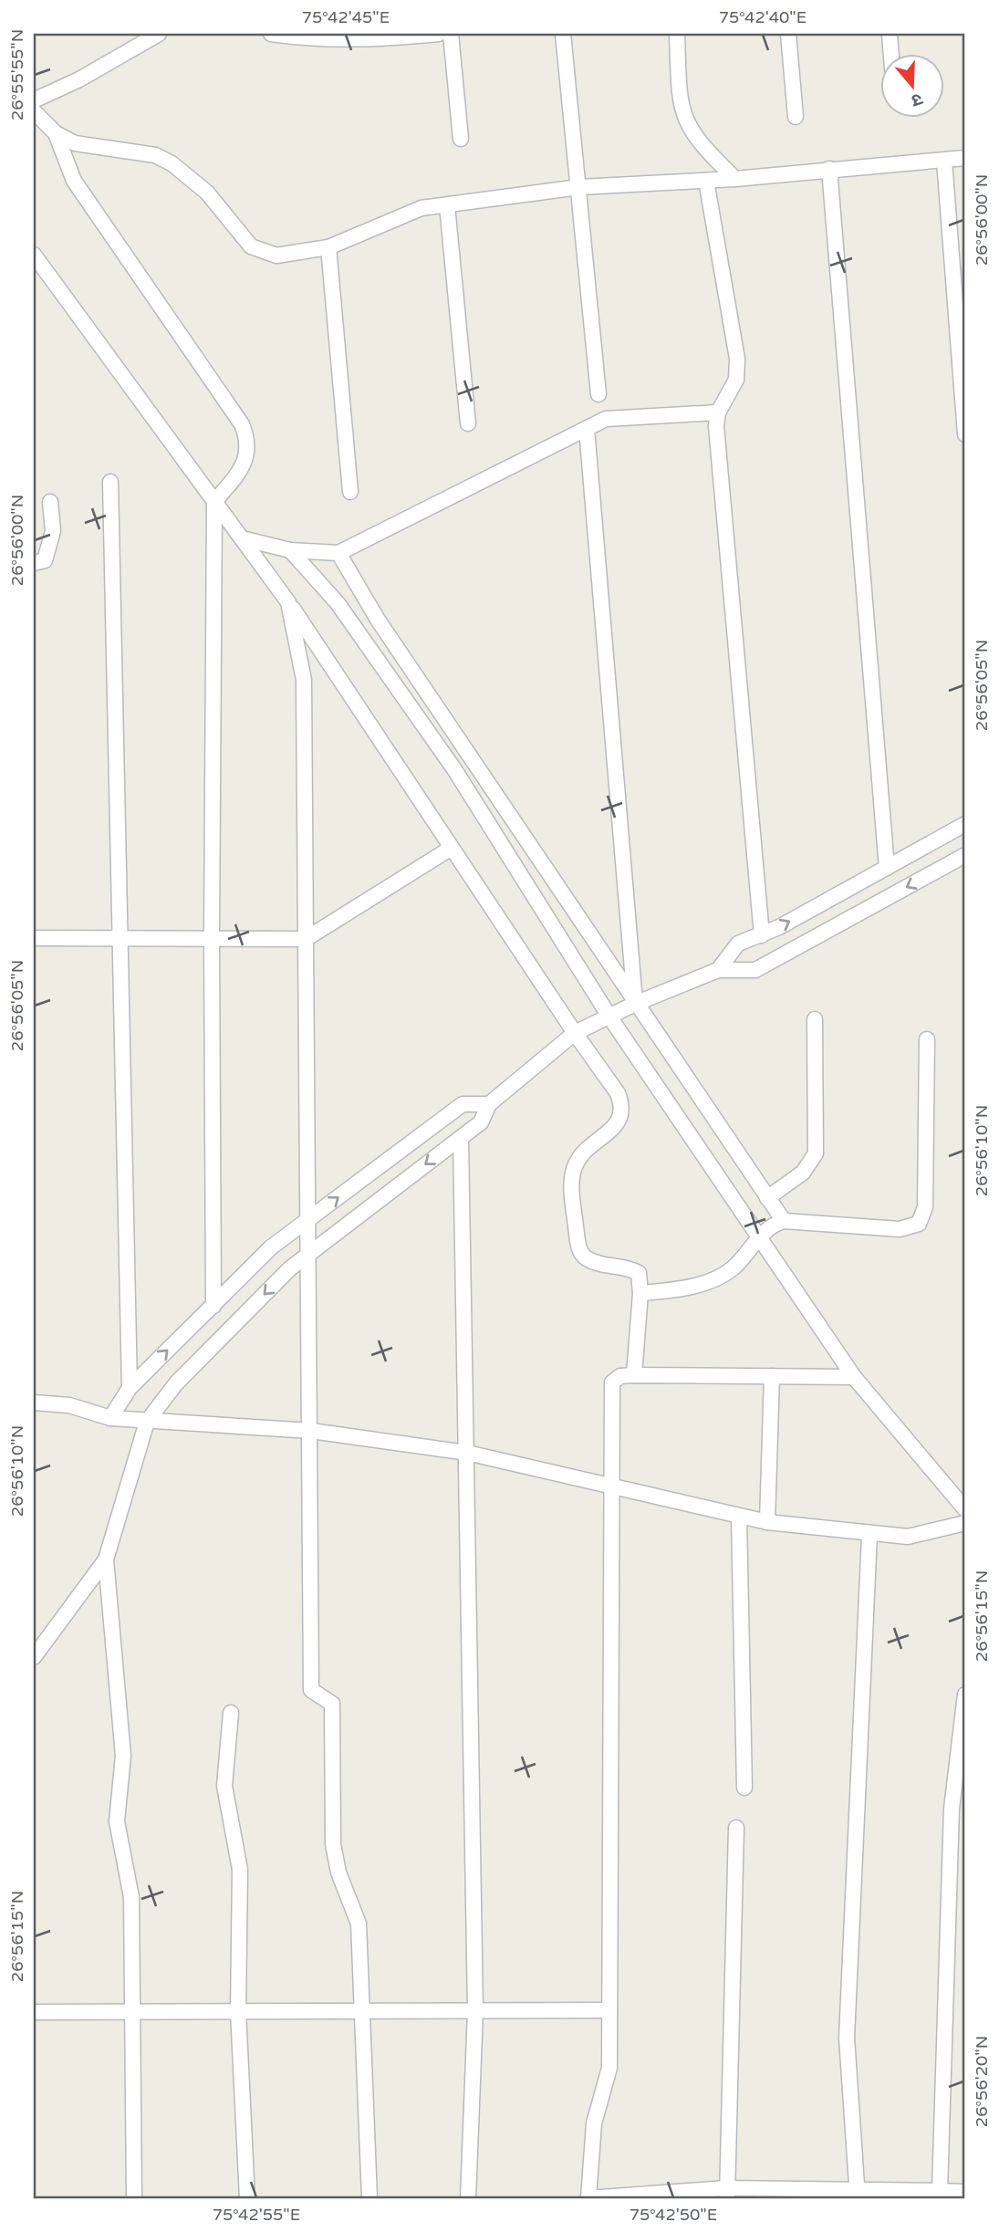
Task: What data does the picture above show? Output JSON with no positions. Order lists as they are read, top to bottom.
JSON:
{
  "north": "bottom",
  "coordinates": [
    "75°42'45\"E",
    "75°42'40\"E",
    "26°55'55\"N",
    "26°56'00\"N",
    "26°56'05\"N",
    "26°56'10\"N",
    "26°56'15\"N",
    "26°56'20\"N",
    "75°42'55\"E",
    "75°42'50\"E"
  ]
}
